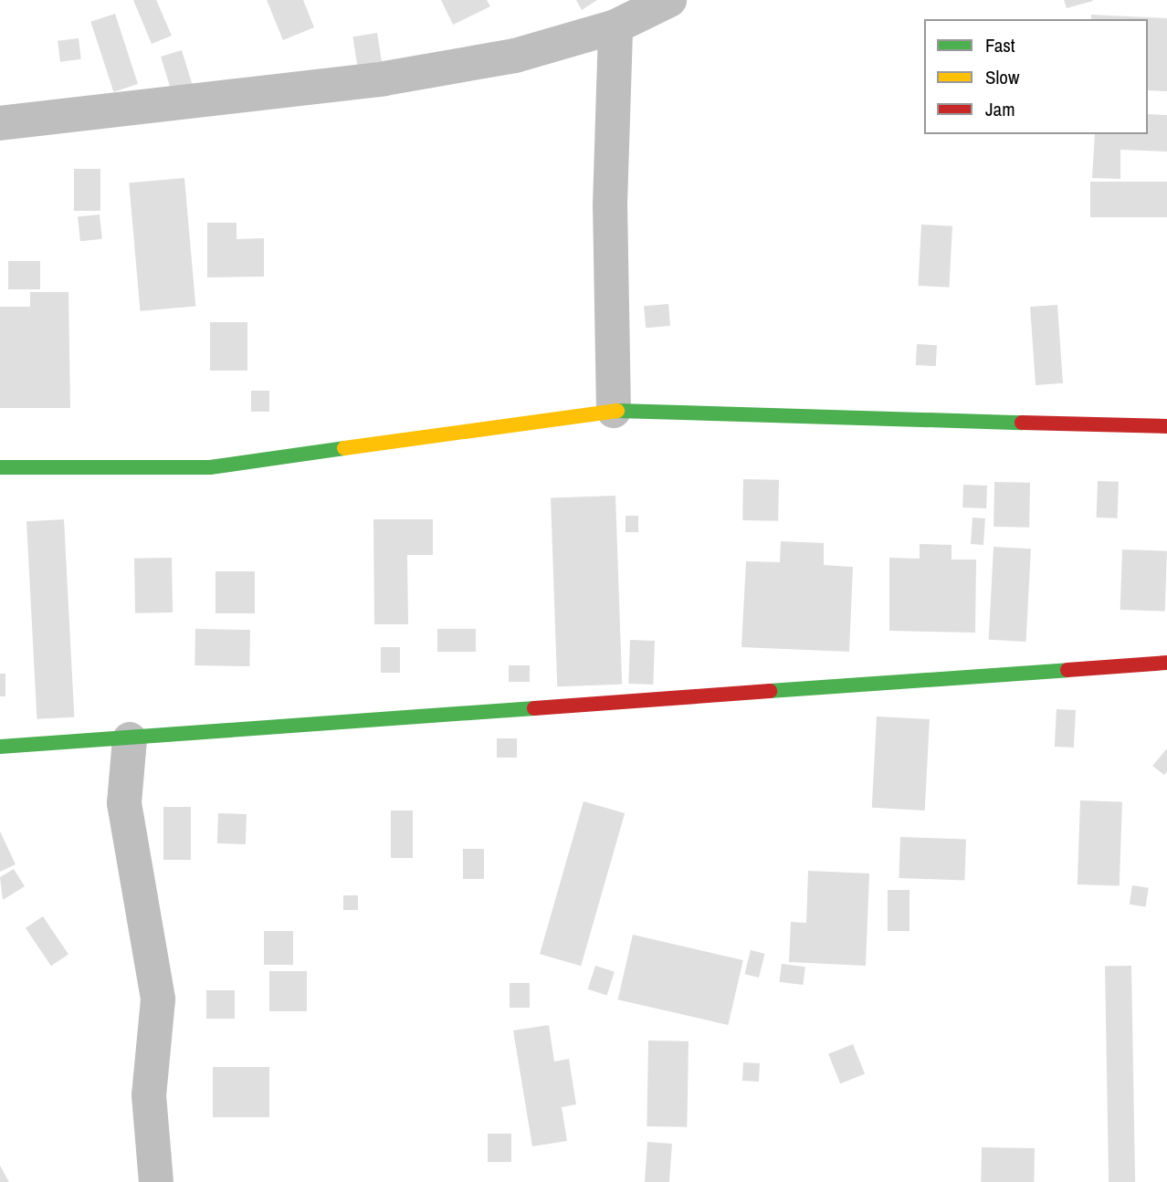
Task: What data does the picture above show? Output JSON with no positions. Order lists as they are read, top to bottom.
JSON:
{
  "legend": ["Fast", "Slow", "Jam"]
}
